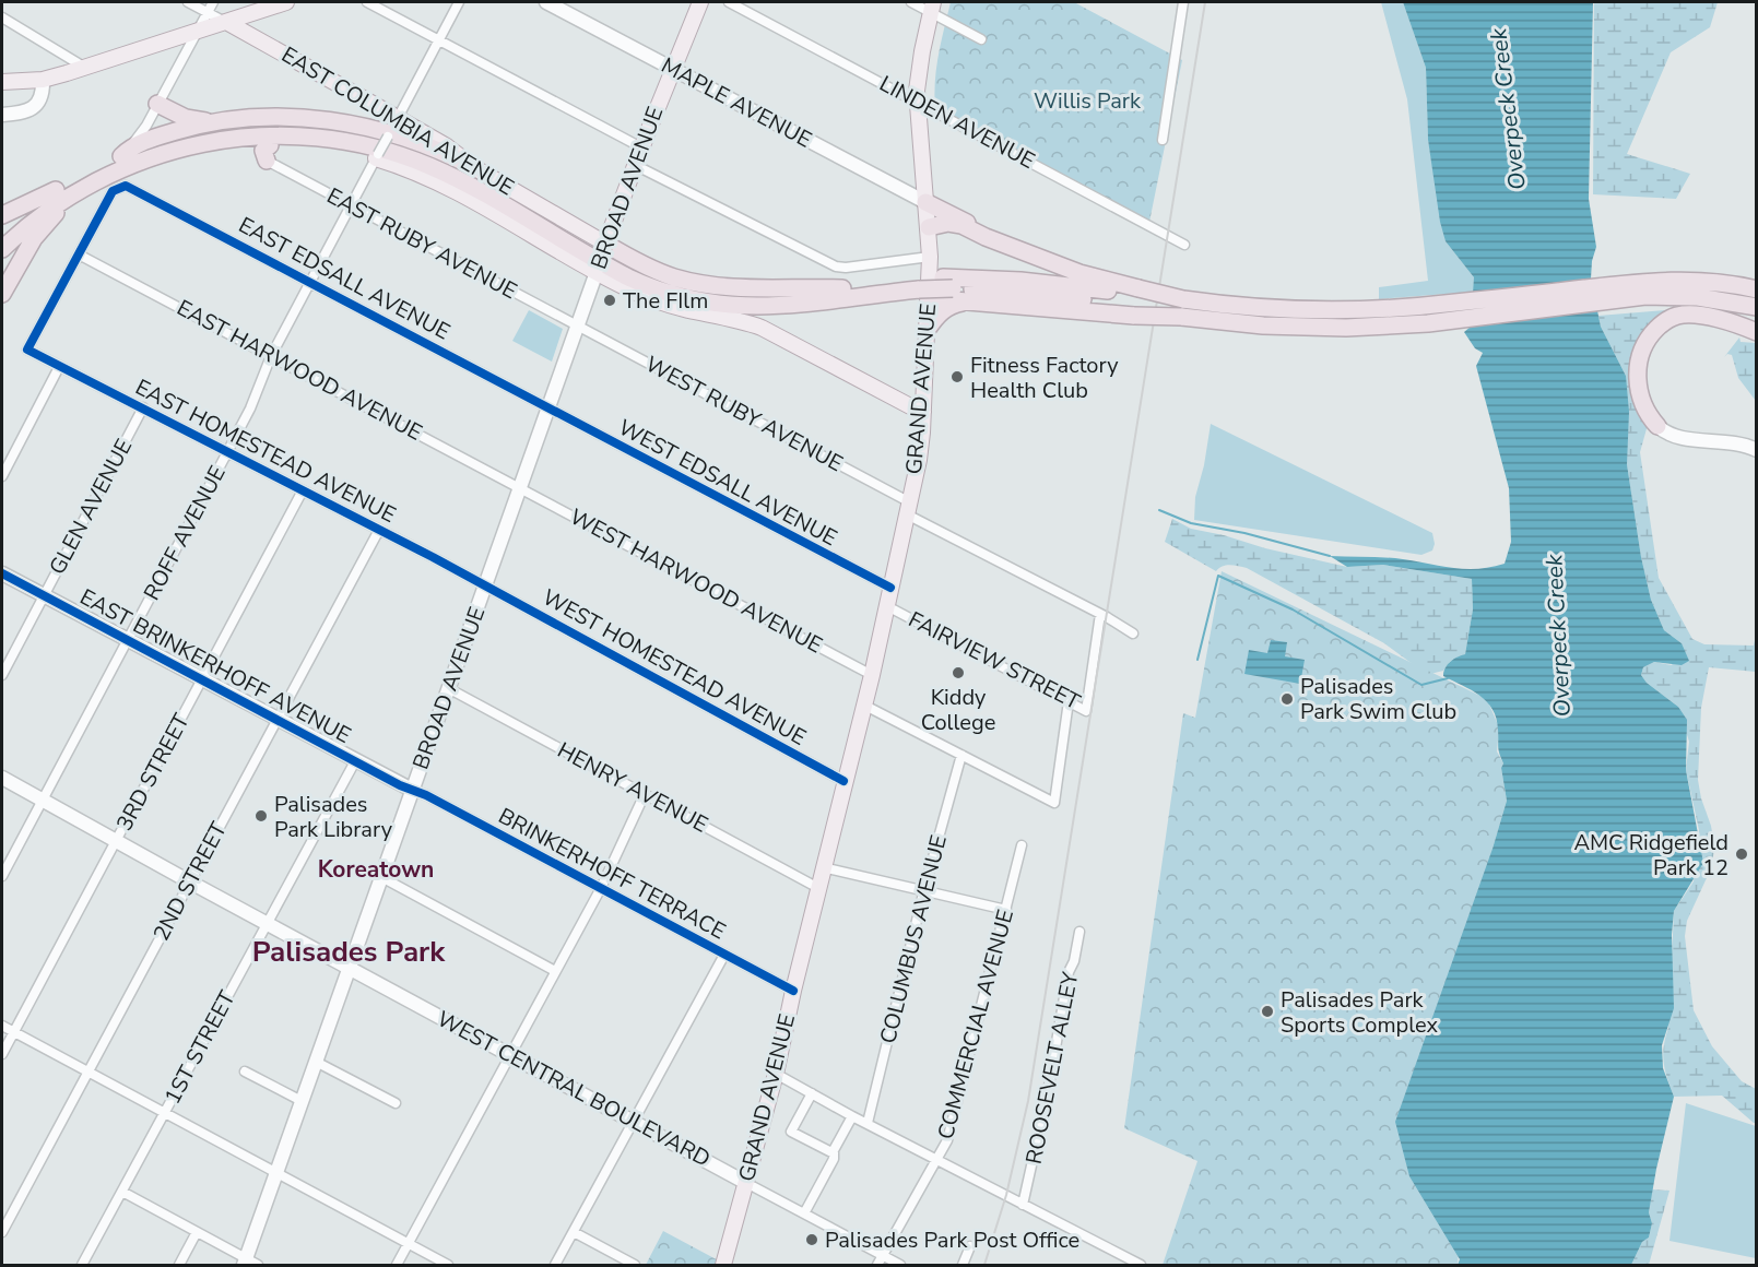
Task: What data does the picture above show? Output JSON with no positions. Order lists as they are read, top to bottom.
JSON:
{
  "streets": {
    "main road": [
      "MAPLE AVENUE",
      "EAST COLUMBIA AVENUE",
      "BROAD AVENUE",
      "GRAND AVENUE",
      "EAST BRINKERHOFF AVENUE",
      "WEST CENTRAL BOULEVARD"
    ],
    "street": [
      "LINDEN AVENUE",
      "EAST RUBY AVENUE",
      "EAST EDSALL AVENUE",
      "EAST HARWOOD AVENUE",
      "WEST RUBY AVENUE",
      "EAST HOMESTEAD AVENUE",
      "WEST EDSALL AVENUE",
      "GLEN AVENUE",
      "ROFF AVENUE",
      "WEST HARWOOD AVENUE",
      "FAIRVIEW STREET",
      "WEST HOMESTEAD AVENUE",
      "3RD STREET",
      "HENRY AVENUE",
      "BRINKERHOFF TERRACE",
      "2ND STREET",
      "COLUMBUS AVENUE",
      "COMMERCIAL AVENUE",
      "1ST STREET",
      "ROOSEVELT ALLEY"
    ]
  },
  "crossings": [
    ["MAPLE AVENUE", "BROAD AVENUE"],
    ["MAPLE AVENUE", "GRAND AVENUE"],
    ["EAST COLUMBIA AVENUE", "BROAD AVENUE"],
    ["EAST COLUMBIA AVENUE", "ROFF AVENUE"],
    ["LINDEN AVENUE", "GRAND AVENUE"],
    ["BROAD AVENUE", "EAST RUBY AVENUE"],
    ["BROAD AVENUE", "EAST EDSALL AVENUE"],
    ["BROAD AVENUE", "EAST HARWOOD AVENUE"],
    ["BROAD AVENUE", "WEST RUBY AVENUE"],
    ["BROAD AVENUE", "EAST HOMESTEAD AVENUE"],
    ["BROAD AVENUE", "WEST EDSALL AVENUE"],
    ["BROAD AVENUE", "WEST HARWOOD AVENUE"],
    ["BROAD AVENUE", "EAST BRINKERHOFF AVENUE"],
    ["BROAD AVENUE", "WEST HOMESTEAD AVENUE"],
    ["BROAD AVENUE", "HENRY AVENUE"],
    ["BROAD AVENUE", "BRINKERHOFF TERRACE"],
    ["BROAD AVENUE", "WEST CENTRAL BOULEVARD"],
    ["EAST RUBY AVENUE", "WEST RUBY AVENUE"],
    ["EAST RUBY AVENUE", "ROFF AVENUE"],
    ["EAST EDSALL AVENUE", "EAST HARWOOD AVENUE"],
    ["EAST EDSALL AVENUE", "EAST HOMESTEAD AVENUE"],
    ["EAST EDSALL AVENUE", "WEST EDSALL AVENUE"],
    ["EAST EDSALL AVENUE", "ROFF AVENUE"],
    ["EAST HARWOOD AVENUE", "EAST HOMESTEAD AVENUE"],
    ["EAST HARWOOD AVENUE", "ROFF AVENUE"],
    ["EAST HARWOOD AVENUE", "WEST HARWOOD AVENUE"],
    ["GRAND AVENUE", "WEST RUBY AVENUE"],
    ["GRAND AVENUE", "WEST EDSALL AVENUE"],
    ["GRAND AVENUE", "WEST HARWOOD AVENUE"],
    ["GRAND AVENUE", "FAIRVIEW STREET"],
    ["GRAND AVENUE", "WEST HOMESTEAD AVENUE"],
    ["GRAND AVENUE", "HENRY AVENUE"],
    ["GRAND AVENUE", "BRINKERHOFF TERRACE"],
    ["GRAND AVENUE", "WEST CENTRAL BOULEVARD"],
    ["WEST RUBY AVENUE", "FAIRVIEW STREET"],
    ["EAST HOMESTEAD AVENUE", "GLEN AVENUE"],
    ["EAST HOMESTEAD AVENUE", "ROFF AVENUE"],
    ["EAST HOMESTEAD AVENUE", "WEST HOMESTEAD AVENUE"],
    ["EAST HOMESTEAD AVENUE", "3RD STREET"],
    ["EAST HOMESTEAD AVENUE", "2ND STREET"],
    ["GLEN AVENUE", "EAST BRINKERHOFF AVENUE"],
    ["ROFF AVENUE", "EAST BRINKERHOFF AVENUE"],
    ["ROFF AVENUE", "WEST CENTRAL BOULEVARD"],
    ["EAST BRINKERHOFF AVENUE", "3RD STREET"],
    ["EAST BRINKERHOFF AVENUE", "BRINKERHOFF TERRACE"],
    ["EAST BRINKERHOFF AVENUE", "2ND STREET"],
    ["EAST BRINKERHOFF AVENUE", "1ST STREET"],
    ["3RD STREET", "WEST CENTRAL BOULEVARD"],
    ["2ND STREET", "WEST CENTRAL BOULEVARD"],
    ["COMMERCIAL AVENUE", "WEST CENTRAL BOULEVARD"],
    ["1ST STREET", "WEST CENTRAL BOULEVARD"]
  ],
  "districts": ["Koreatown", "Palisades Park"],
  "water": ["Overpeck Creek"],
  "parks": ["Willis Park"],
  "places": [
    "The FIlm",
    "Fitness Factory Health Club",
    "Kiddy College",
    "Palisades Park Swim Club",
    "Palisades Park Library",
    "AMC Ridgefield Park 12",
    "Palisades Park Sports Complex",
    "Palisades Park Post Office"
  ]
}
